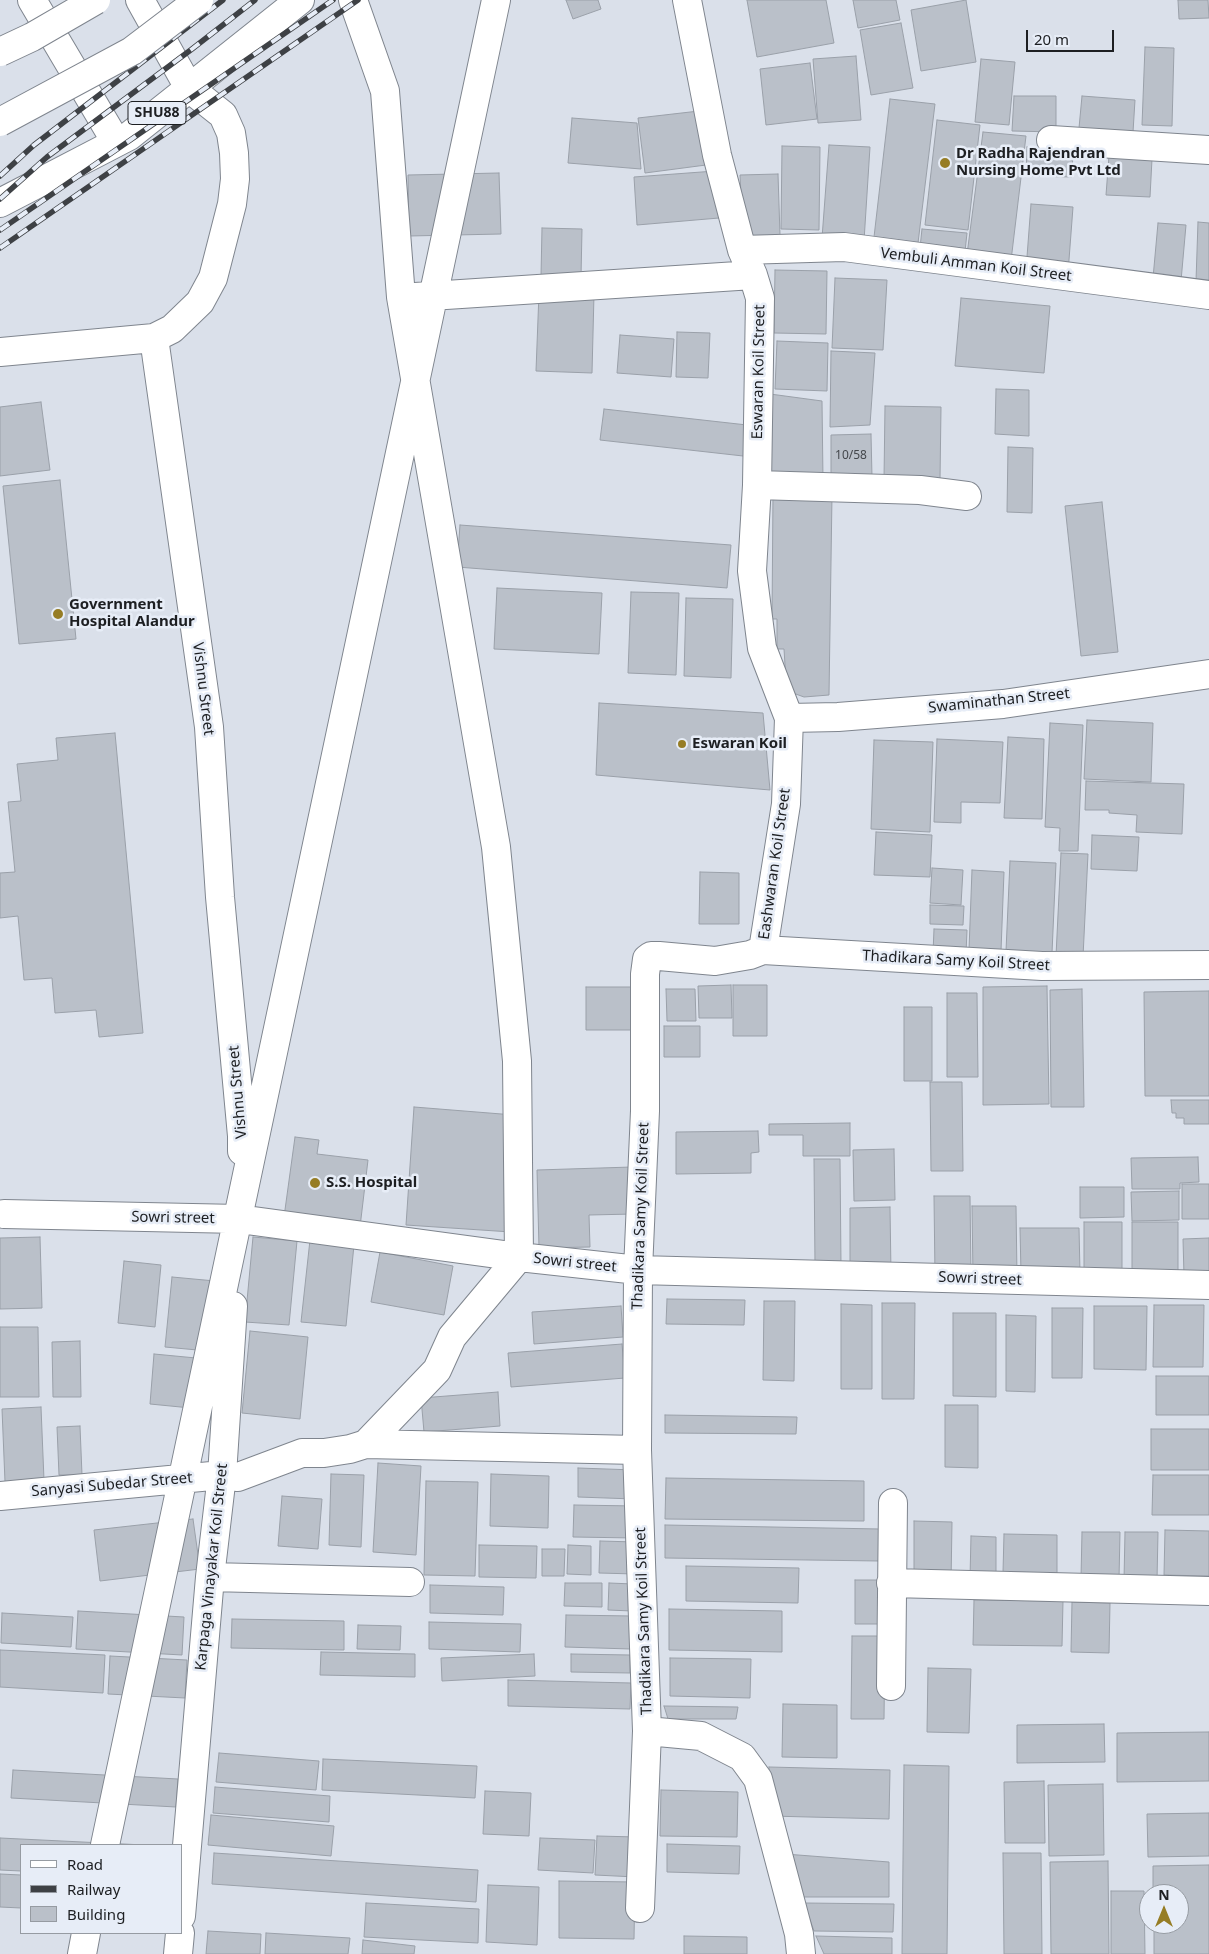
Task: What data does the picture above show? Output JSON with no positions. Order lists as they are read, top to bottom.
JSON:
{
  "streets": {
    "street": [
      "SHU88",
      "Vembuli Amman Koil Street",
      "Eswaran Koil Street",
      "Vishnu Street",
      "Swaminathan Street",
      "Eashwaran Koil Street",
      "Thadikara Samy Koil Street",
      "Sowri street",
      "Sanyasi Subedar Street",
      "Karpaga Vinayakar Koil Street"
    ]
  },
  "crossings": [
    ["Vembuli Amman Koil Street", "Eswaran Koil Street"],
    ["Eswaran Koil Street", "Swaminathan Street"],
    ["Eswaran Koil Street", "Eashwaran Koil Street"],
    ["Vishnu Street", "Sowri street"],
    ["Vishnu Street", "Karpaga Vinayakar Koil Street"],
    ["Swaminathan Street", "Eashwaran Koil Street"],
    ["Eashwaran Koil Street", "Thadikara Samy Koil Street"],
    ["Thadikara Samy Koil Street", "Sowri street"],
    ["Thadikara Samy Koil Street", "Sanyasi Subedar Street"],
    ["Sowri street", "Karpaga Vinayakar Koil Street"],
    ["Sanyasi Subedar Street", "Karpaga Vinayakar Koil Street"]
  ],
  "places": [
    "Dr Radha Rajendran Nursing Home Pvt Ltd",
    "Government Hospital Alandur",
    "Eswaran Koil",
    "S.S. Hospital"
  ],
  "house_numbers": ["10/58"],
  "legend": ["Road", "Railway", "Building"],
  "scale_bar": "20 m",
  "north": "top"
}
